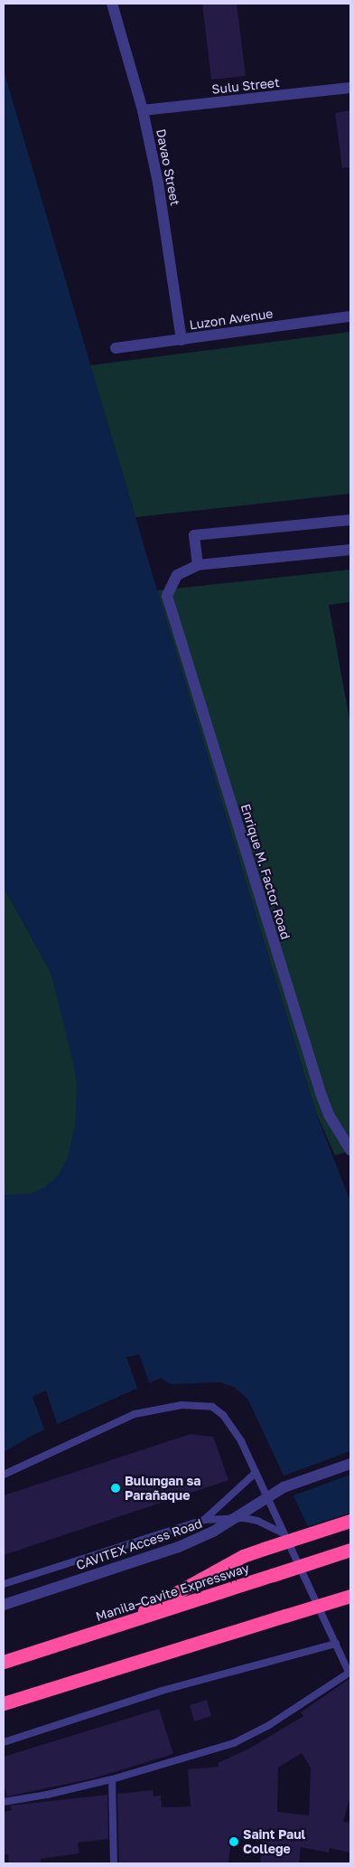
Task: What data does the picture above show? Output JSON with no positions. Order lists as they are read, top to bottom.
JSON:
{
  "streets": {
    "highway": ["Manila–Cavite Expressway"],
    "street": [
      "Sulu Street",
      "Davao Street",
      "Luzon Avenue",
      "Enrique M. Factor Road",
      "CAVITEX Access Road"
    ]
  },
  "crossings": [
    ["Sulu Street", "Davao Street"],
    ["Davao Street", "Luzon Avenue"]
  ],
  "places": ["Bulungan sa Parañaque", "Saint Paul College"]
}
